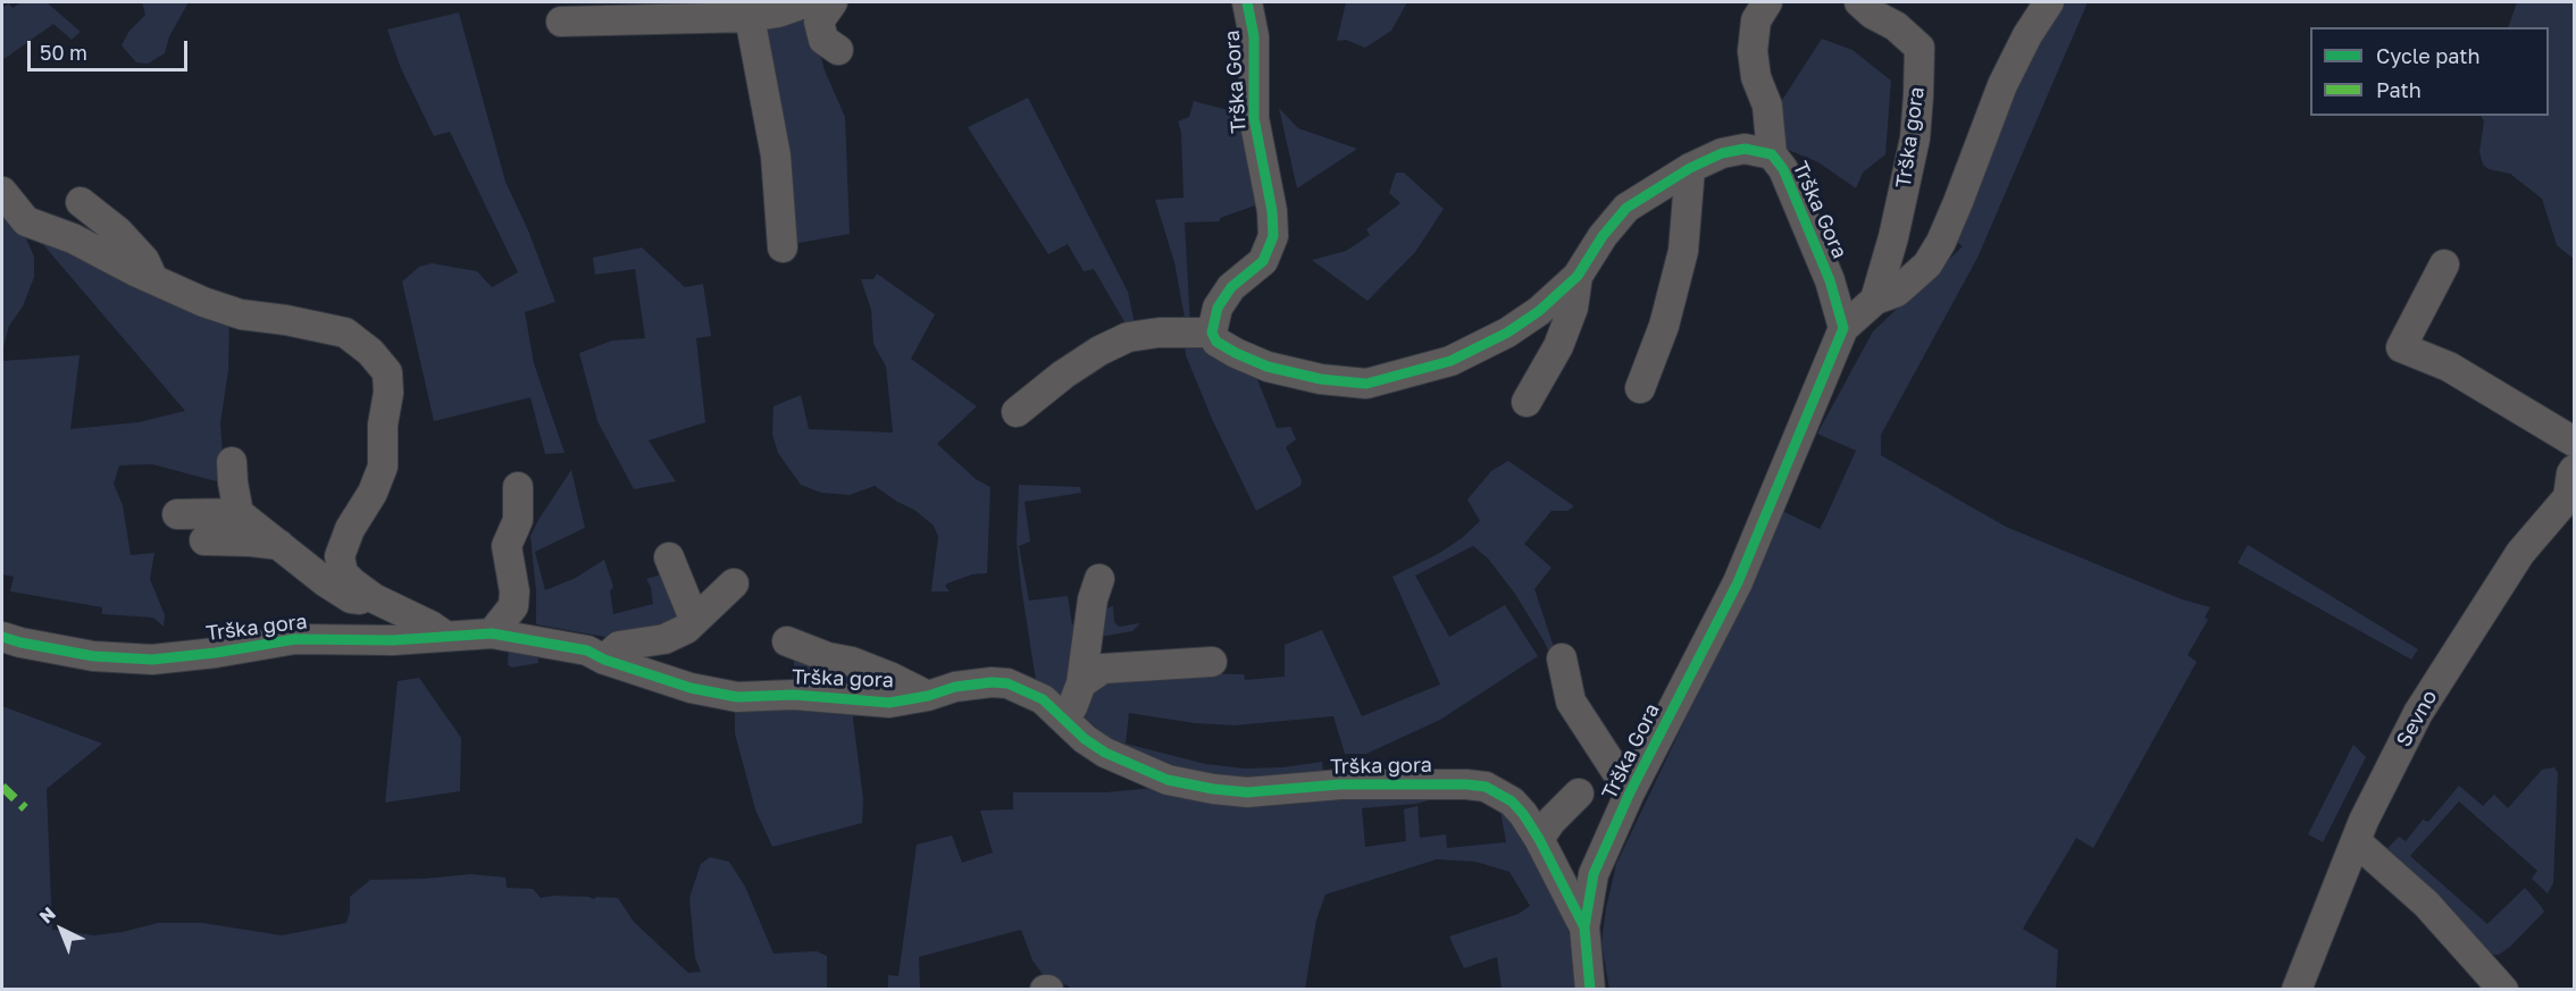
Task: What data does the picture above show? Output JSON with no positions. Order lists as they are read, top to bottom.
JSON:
{
  "streets": {
    "street": ["Trška Gora", "Trška gora", "Sevno"]
  },
  "crossings": [
    ["Trška Gora", "Trška gora"]
  ],
  "legend": ["Cycle path", "Path"],
  "scale_bar": "50 m",
  "north": "top left"
}
